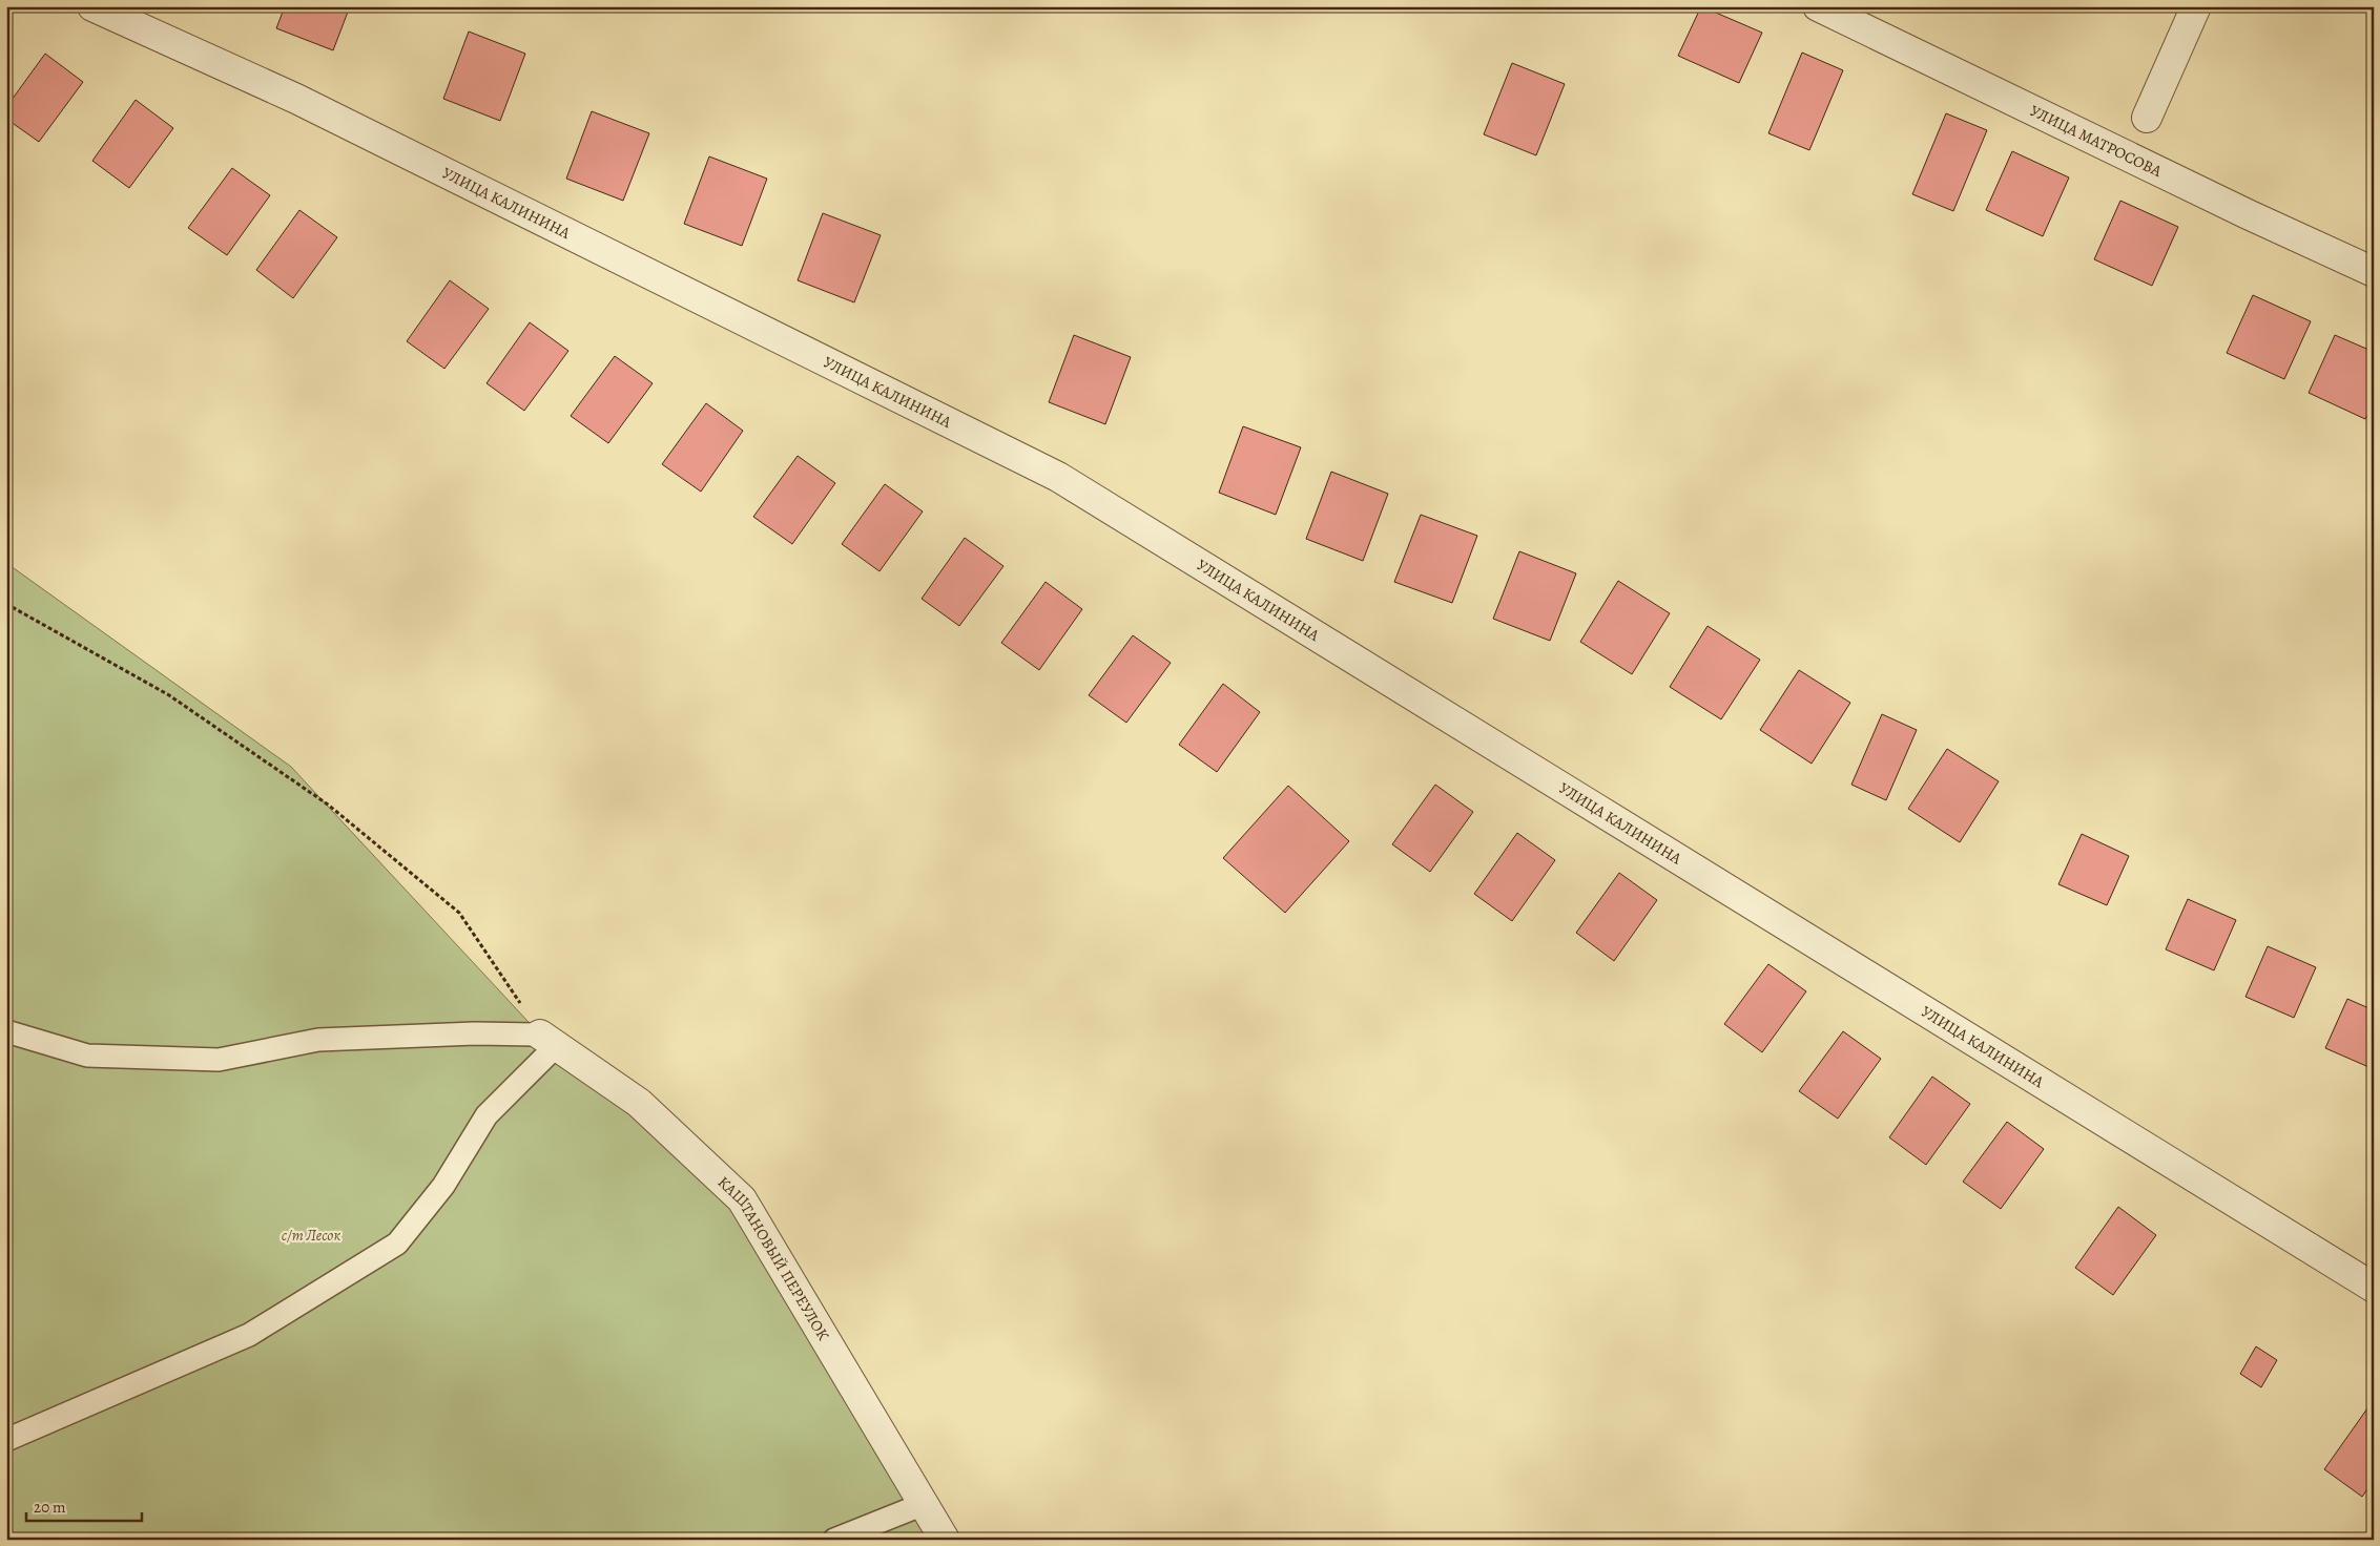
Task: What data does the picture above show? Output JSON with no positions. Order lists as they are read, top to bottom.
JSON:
{
  "streets": {
    "street": ["УЛИЦА МАТРОСОВА", "УЛИЦА КАЛИНИНА", "КАШТАНОВЫЙ ПЕРЕУЛОК"]
  },
  "parks": ["с/т Лесок"],
  "scale_bar": "20 m"
}
